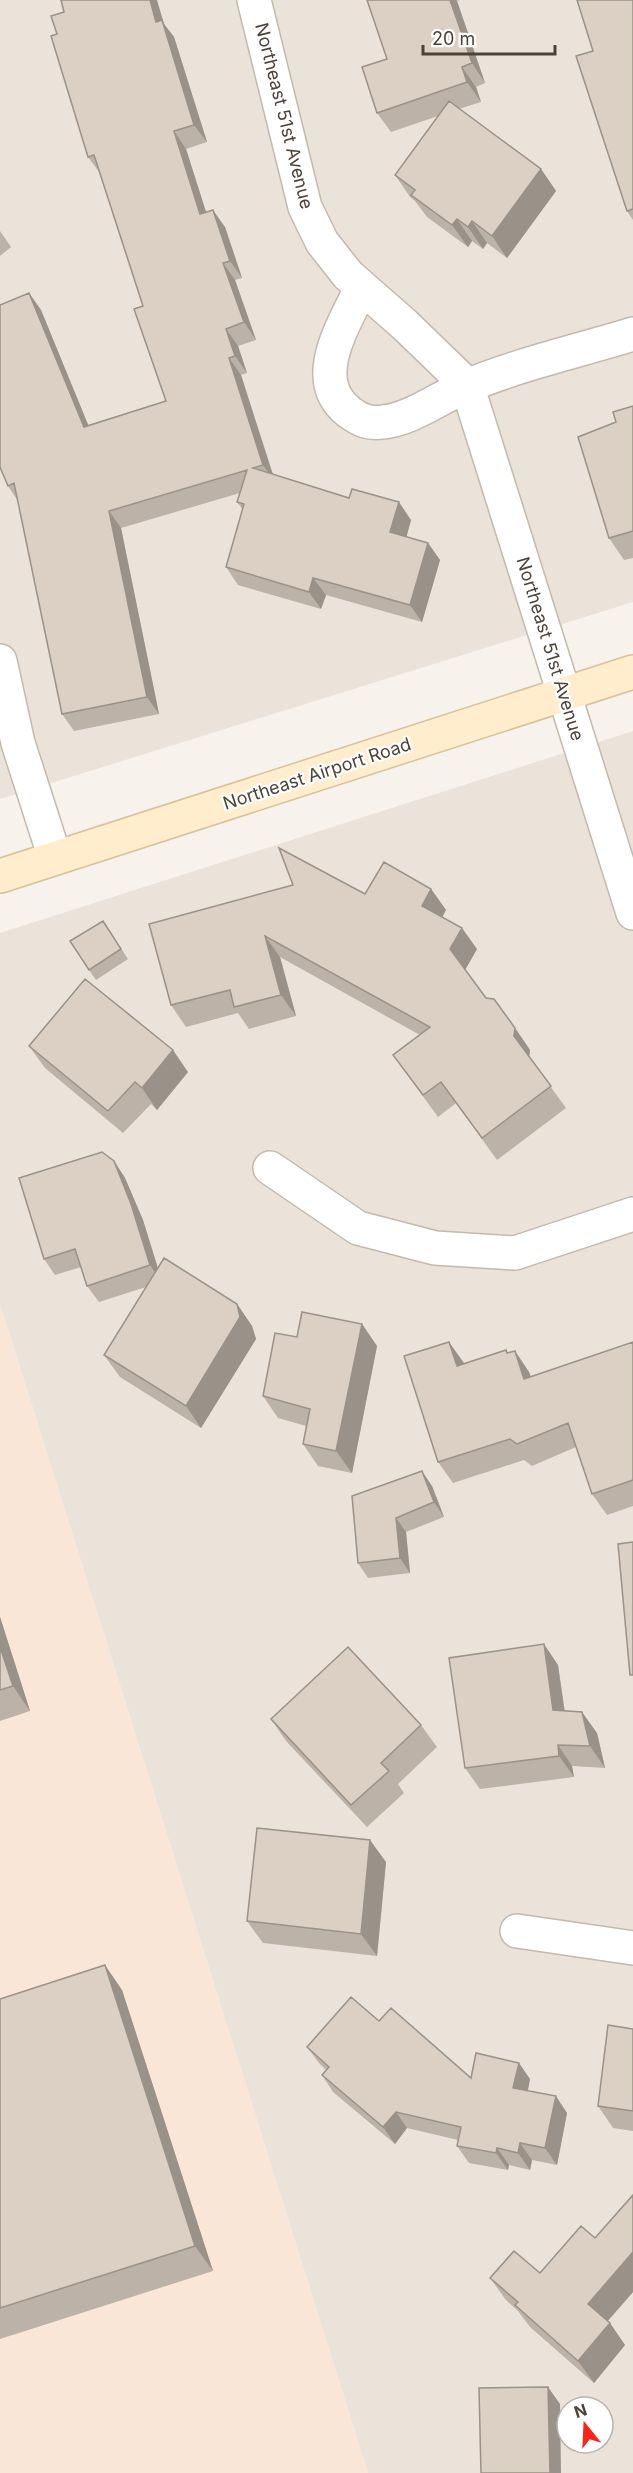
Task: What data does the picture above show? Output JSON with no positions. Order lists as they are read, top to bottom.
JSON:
{
  "streets": {
    "street": ["Northeast 51st Avenue", "Northeast Airport Road"]
  },
  "crossings": [
    ["Northeast 51st Avenue", "Northeast Airport Road"]
  ],
  "scale_bar": "20 m",
  "north": "top"
}
